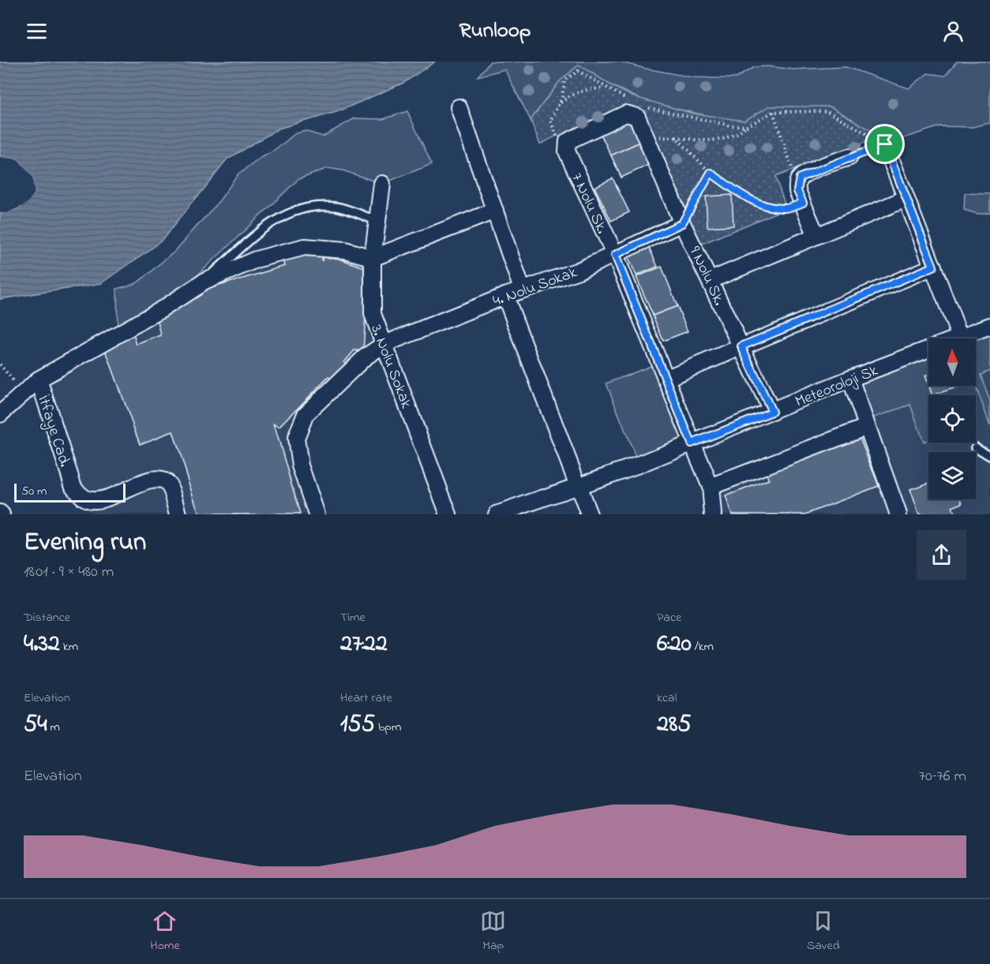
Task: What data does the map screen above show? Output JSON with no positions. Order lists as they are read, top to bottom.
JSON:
{
  "streets": {
    "street": [
      "7 Nolu Sk.",
      "9 Nolu Sk.",
      "4. Nolu Sokak",
      "3. Nolu Sokak",
      "Meteoroloji Sk",
      "İtfaye Cad."
    ]
  },
  "crossings": [
    ["7 Nolu Sk.", "4. Nolu Sokak"],
    ["7 Nolu Sk.", "Meteoroloji Sk"],
    ["9 Nolu Sk.", "4. Nolu Sokak"],
    ["9 Nolu Sk.", "Meteoroloji Sk"],
    ["4. Nolu Sokak", "3. Nolu Sokak"]
  ],
  "scale_bar": "50 m",
  "north": "top",
  "page": {
    "header": "Runloop",
    "scale": "50 m",
    "heading": ["Evening run", "18:01 · 9 × 480 m"],
    "stats": [
      ["Distance", "4.32 km"],
      ["Time", "27:22"],
      ["Pace", "6:20 /km"],
      ["Elevation", "54 m"],
      ["Heart rate", "155 bpm"],
      ["kcal", "285"]
    ],
    "chart": ["Elevation", "70–76 m"],
    "tabs": ["Home", "Map", "Saved"]
  }
}
